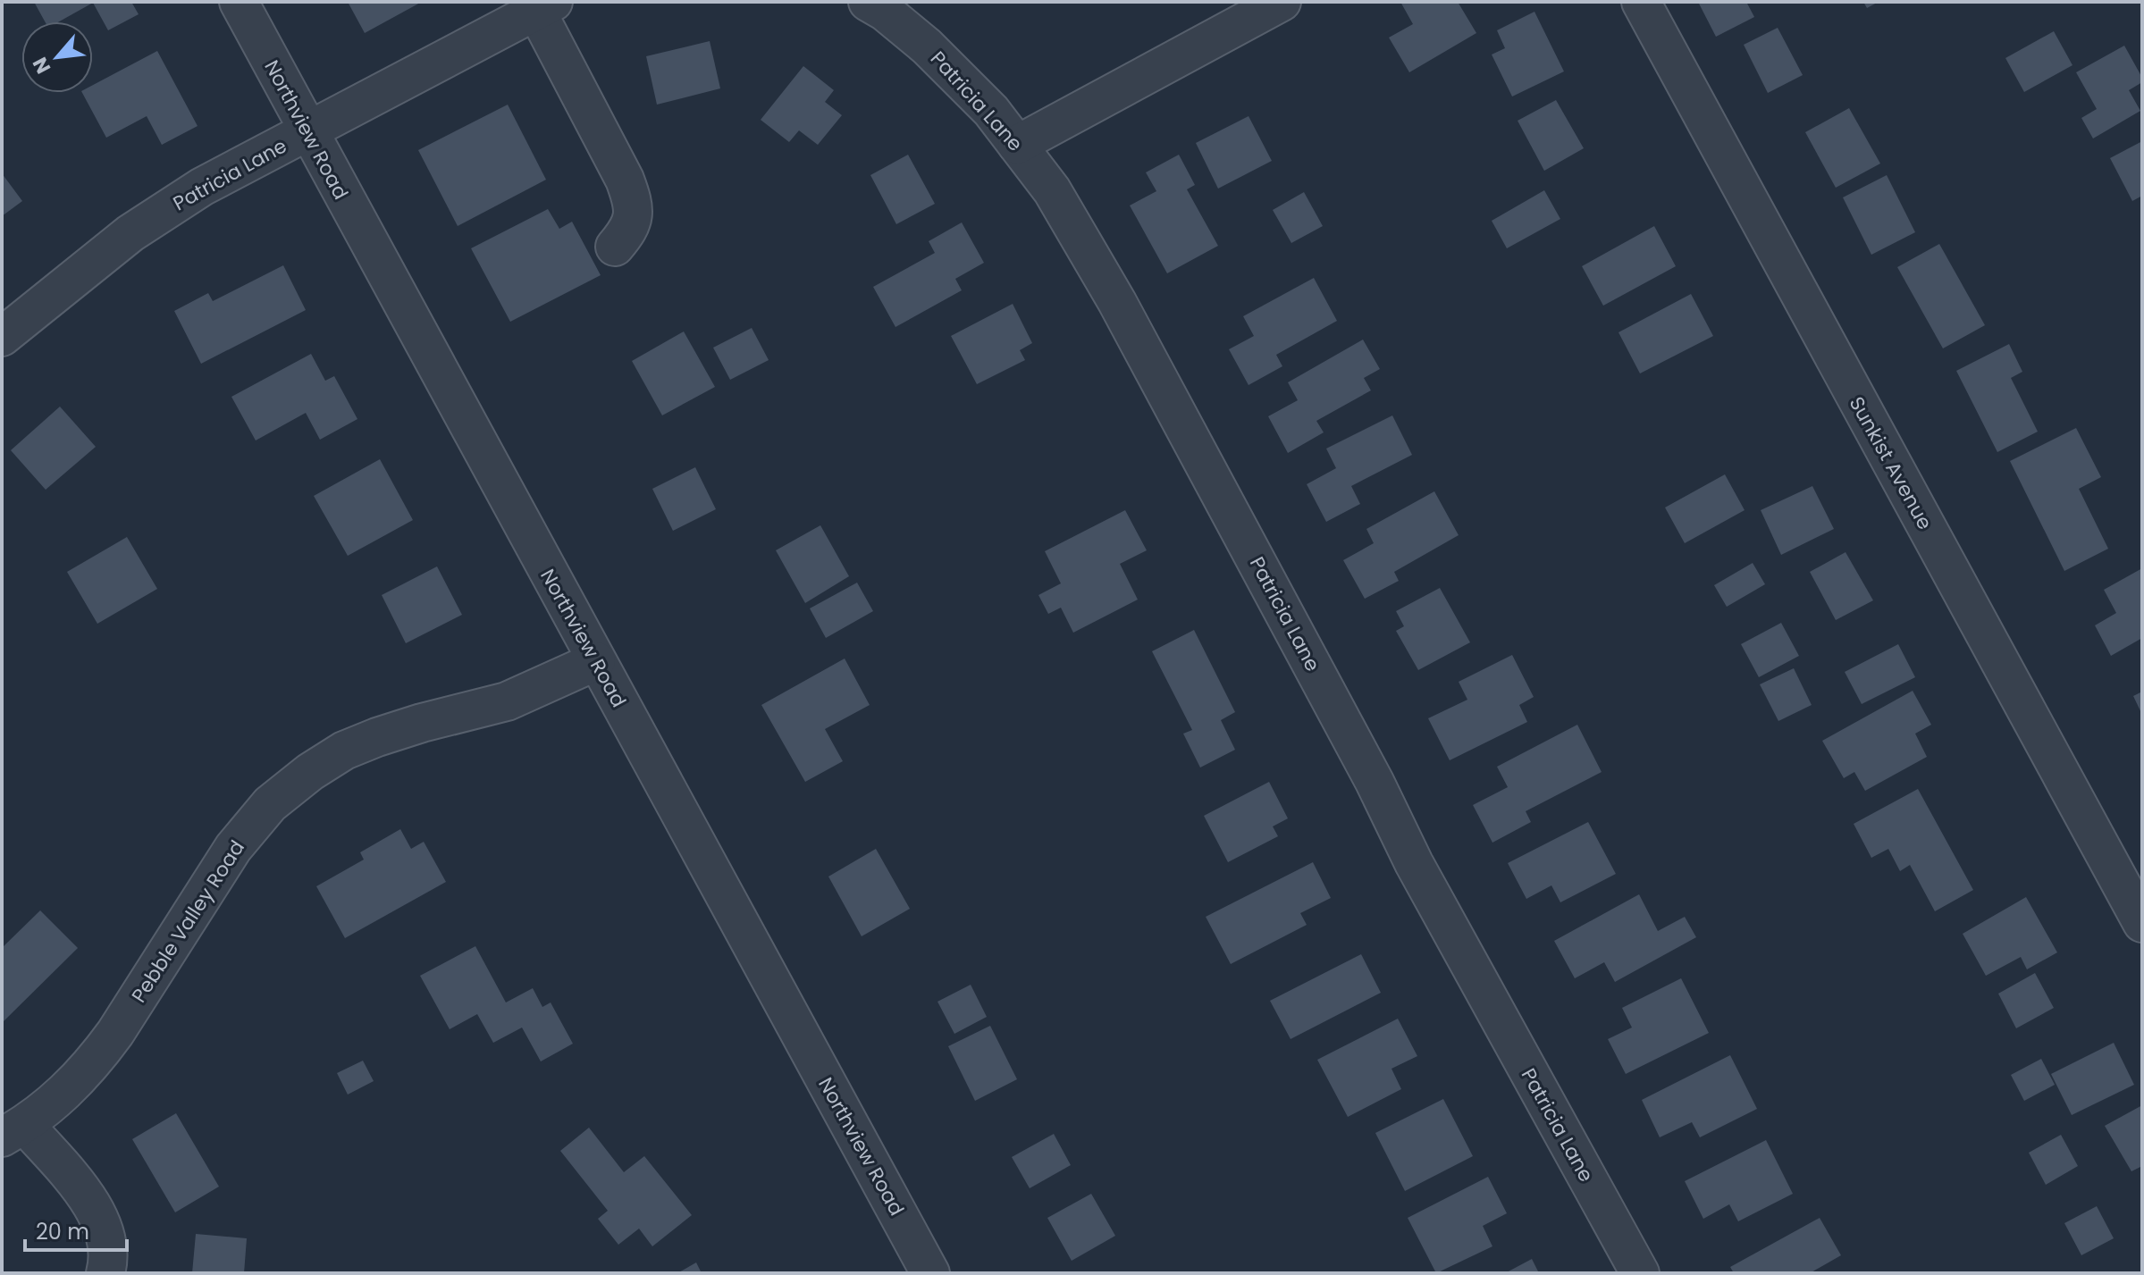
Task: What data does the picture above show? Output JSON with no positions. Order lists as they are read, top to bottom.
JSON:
{
  "streets": {
    "street": [
      "Patricia Lane",
      "Northview Road",
      "Sunkist Avenue",
      "Pebble Valley Road"
    ]
  },
  "crossings": [
    ["Patricia Lane", "Northview Road"],
    ["Northview Road", "Pebble Valley Road"]
  ],
  "scale_bar": "20 m",
  "north": "bottom left"
}
